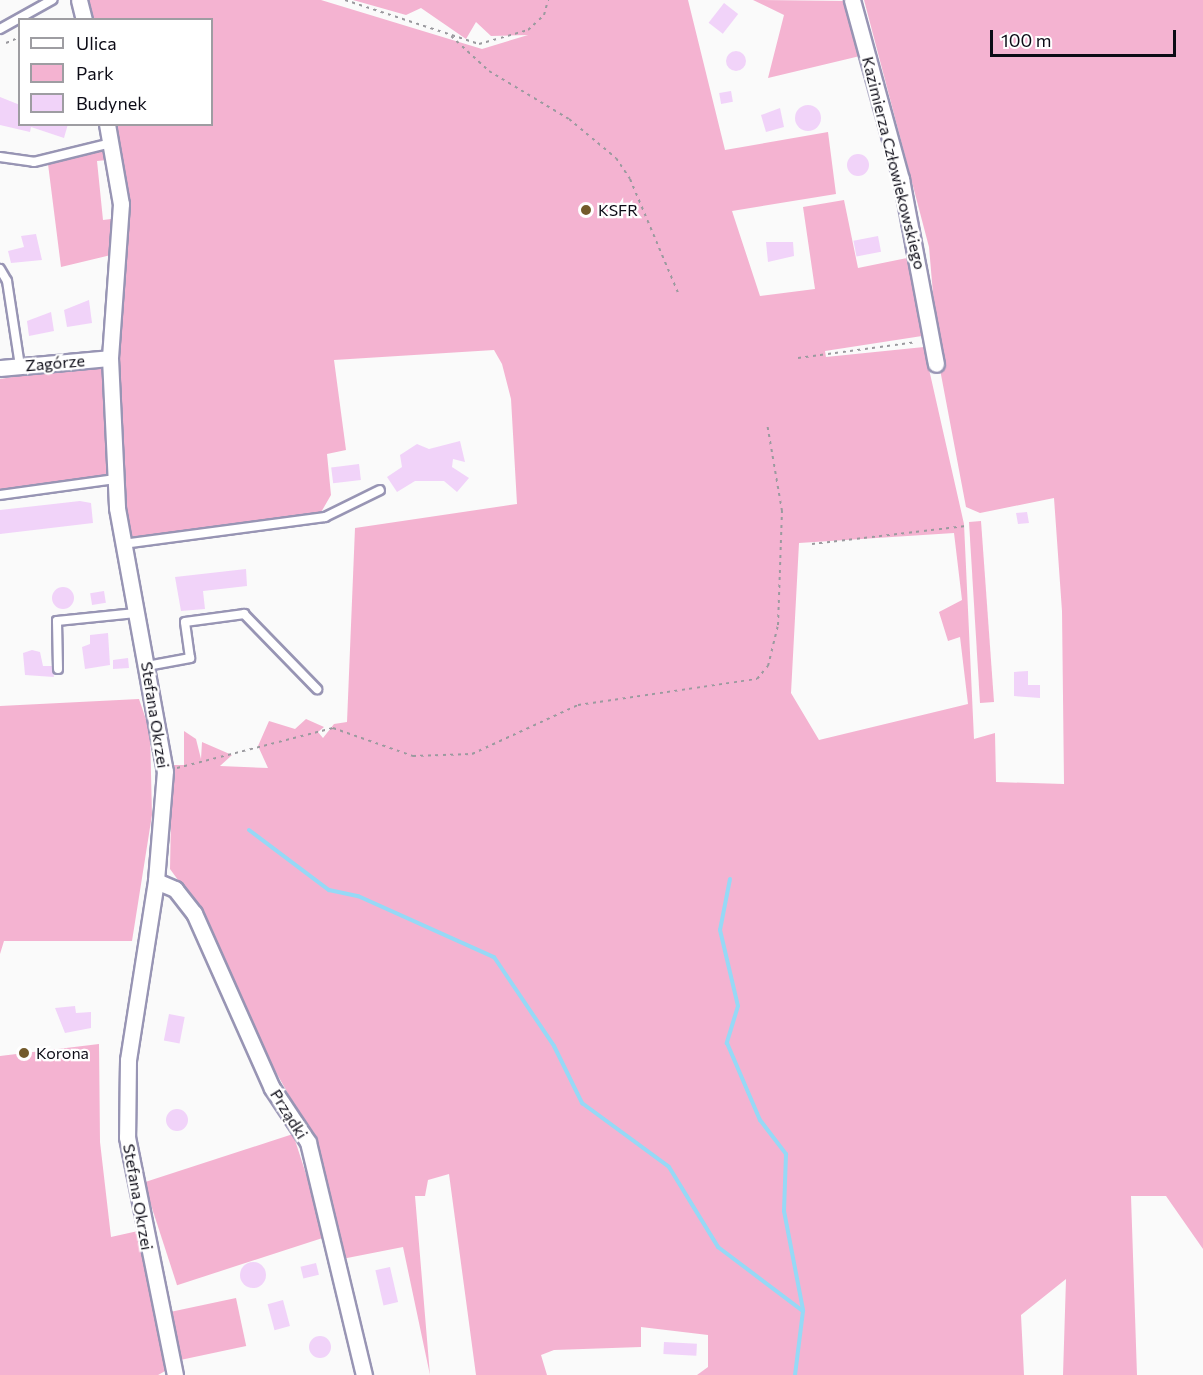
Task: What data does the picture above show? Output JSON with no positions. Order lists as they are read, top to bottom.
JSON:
{
  "streets": {
    "street": [
      "Kazimierza Człowiekowskiego",
      "Zagórze",
      "Stefana Okrzei",
      "Prządki"
    ]
  },
  "crossings": [
    ["Zagórze", "Stefana Okrzei"],
    ["Stefana Okrzei", "Prządki"]
  ],
  "places": ["KSFR", "Korona"],
  "legend": ["Ulica", "Park", "Budynek"],
  "scale_bar": "100 m"
}
